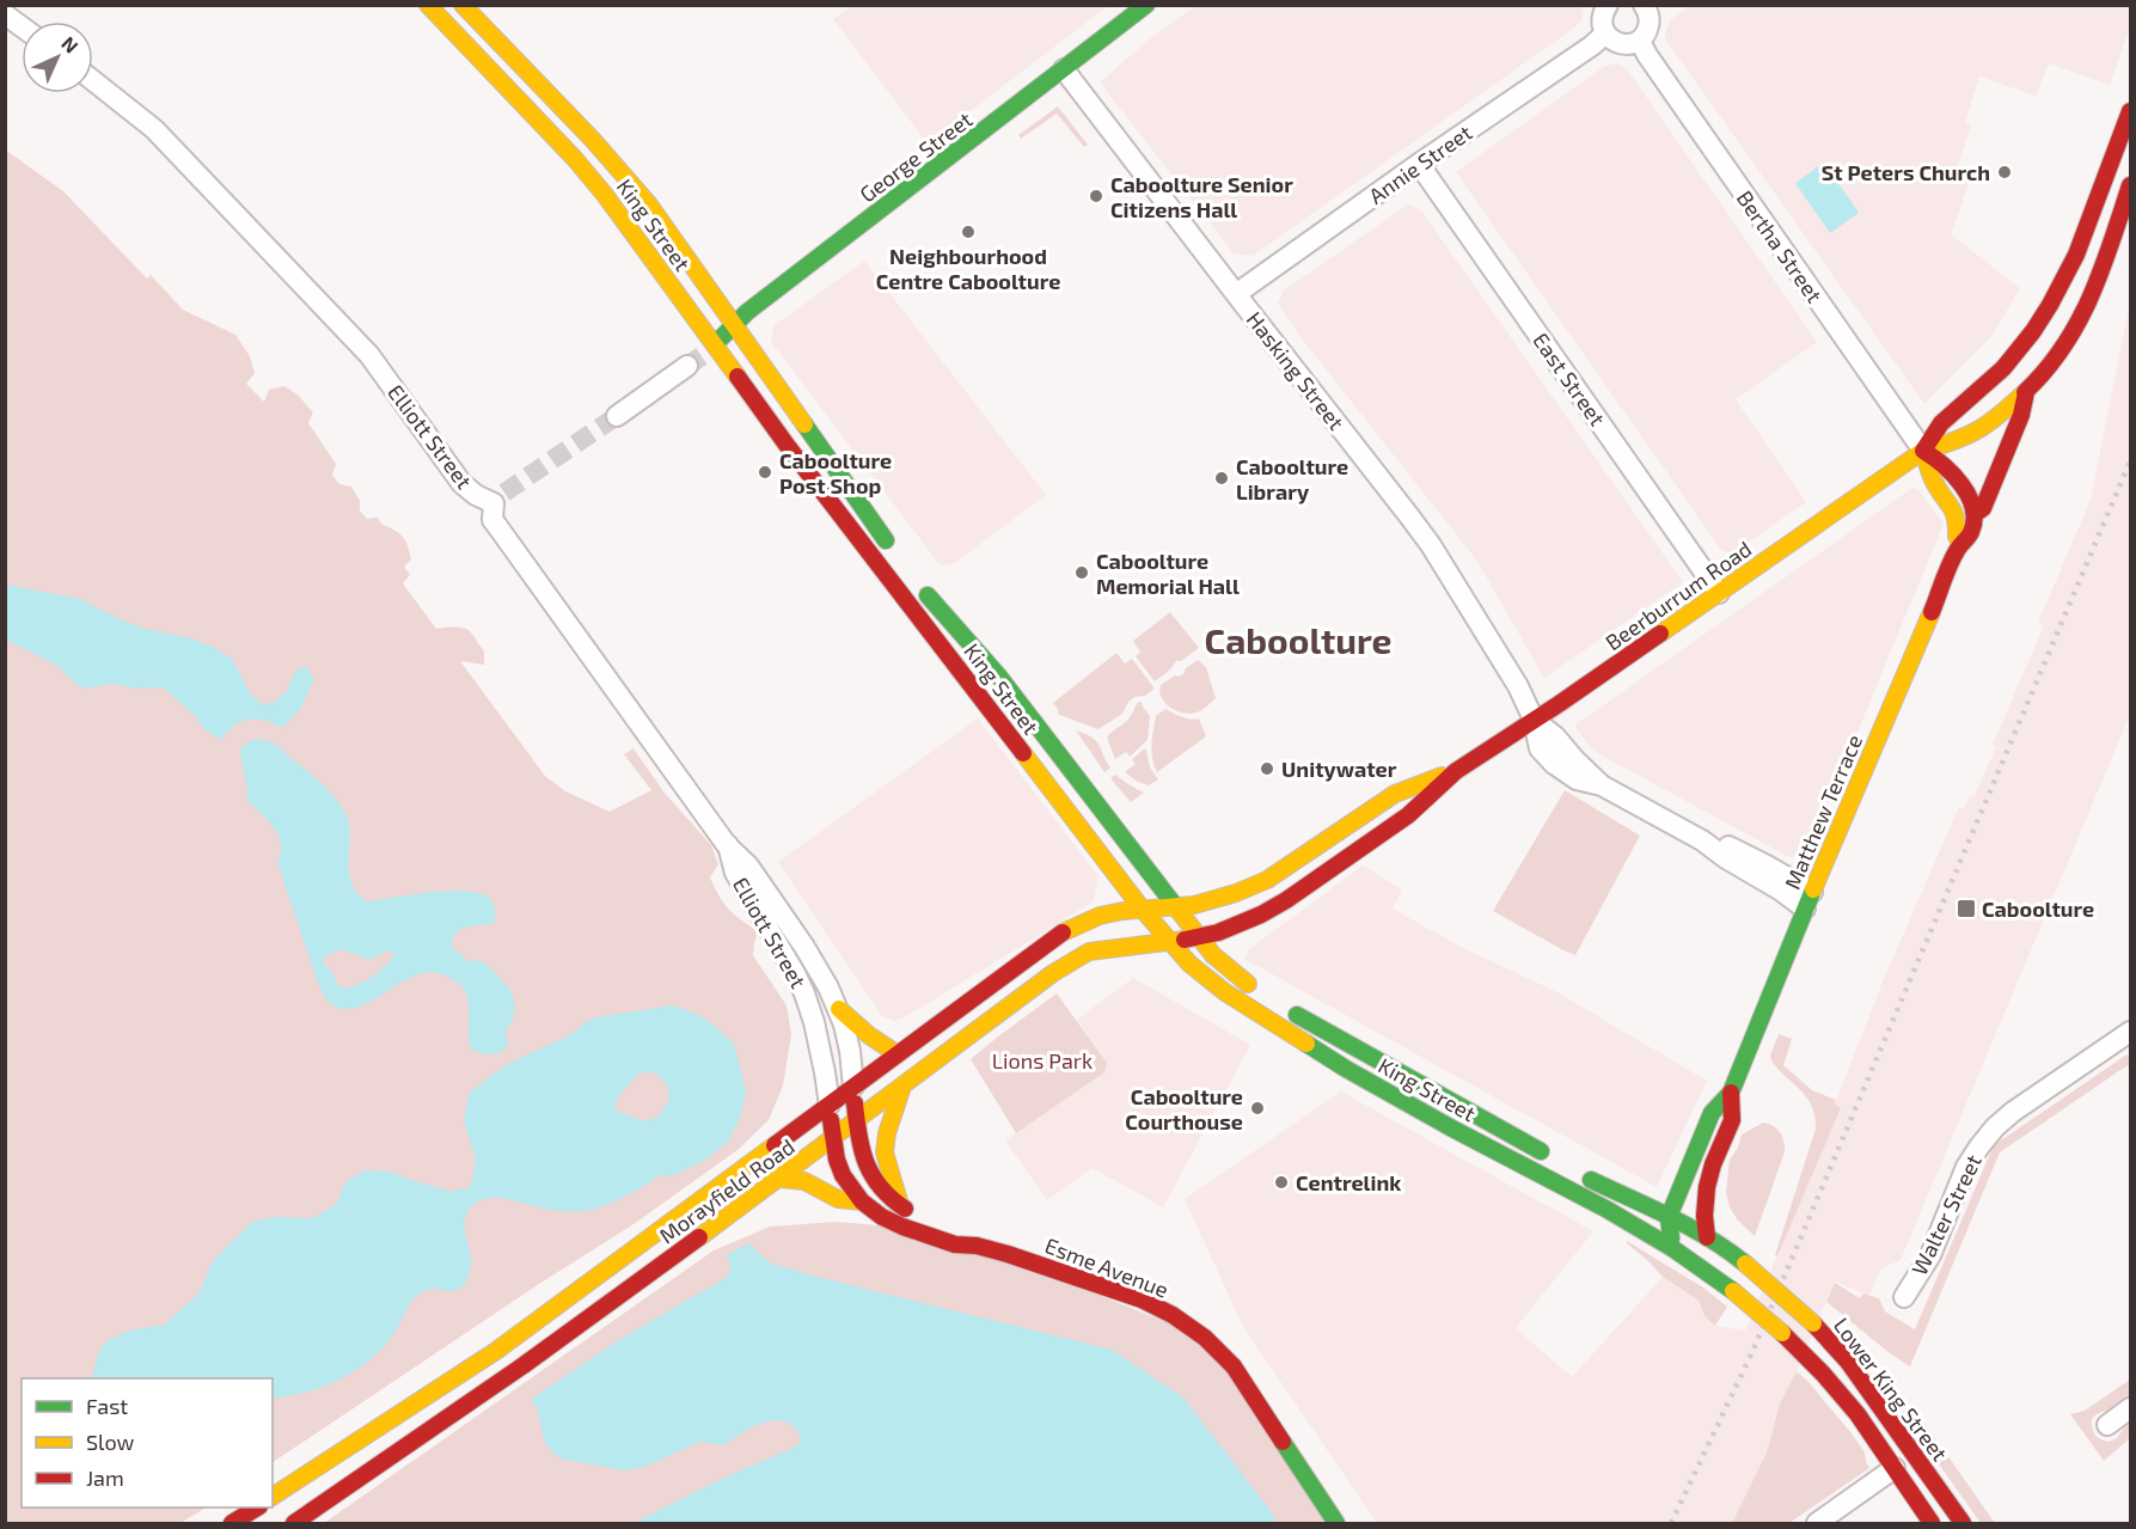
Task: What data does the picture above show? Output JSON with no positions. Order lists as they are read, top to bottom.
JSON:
{
  "streets": {
    "main road": [
      "George Street",
      "King Street",
      "Beerburrum Road",
      "Matthew Terrace",
      "Morayfield Road",
      "Esme Avenue",
      "Lower King Street"
    ],
    "street": [
      "Annie Street",
      "Bertha Street",
      "Hasking Street",
      "East Street",
      "Elliott Street",
      "Walter Street"
    ]
  },
  "crossings": [
    ["George Street", "King Street"],
    ["George Street", "Hasking Street"],
    ["Annie Street", "Hasking Street"],
    ["Annie Street", "East Street"],
    ["King Street", "Beerburrum Road"],
    ["King Street", "Matthew Terrace"],
    ["King Street", "Morayfield Road"],
    ["King Street", "Lower King Street"],
    ["Bertha Street", "Beerburrum Road"],
    ["Bertha Street", "Matthew Terrace"],
    ["Hasking Street", "Beerburrum Road"],
    ["East Street", "Beerburrum Road"],
    ["Elliott Street", "Morayfield Road"],
    ["Elliott Street", "Esme Avenue"],
    ["Beerburrum Road", "Matthew Terrace"],
    ["Beerburrum Road", "Morayfield Road"],
    ["Matthew Terrace", "Lower King Street"],
    ["Morayfield Road", "Esme Avenue"]
  ],
  "districts": ["Caboolture"],
  "parks": ["Lions Park"],
  "places": {
    "other": [
      "St Peters Church",
      "Caboolture Senior Citizens Hall",
      "Neighbourhood Centre Caboolture",
      "Caboolture Post Shop",
      "Caboolture Library",
      "Caboolture Memorial Hall",
      "Unitywater",
      "Caboolture Courthouse",
      "Centrelink"
    ],
    "transit": ["Caboolture"]
  },
  "legend": ["Fast", "Slow", "Jam"],
  "north": "top right"
}
